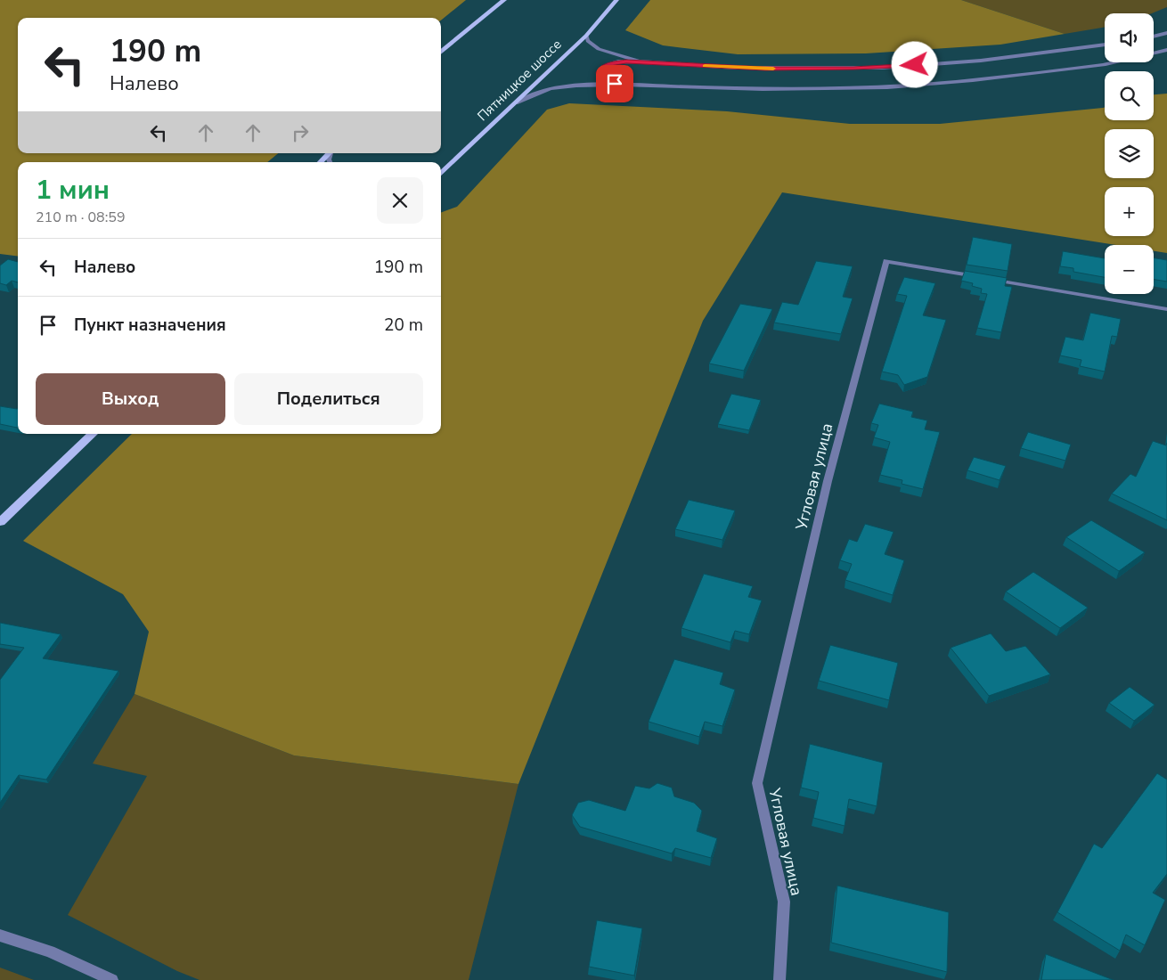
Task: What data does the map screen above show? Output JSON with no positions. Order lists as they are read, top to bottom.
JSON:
{
  "streets": {
    "main road": ["Пятницкое шоссе"],
    "street": ["Угловая улица"]
  },
  "page": {
    "map_buttons": ["+", "−"],
    "turn": ["190 m", "Налево"],
    "heading": ["1 мин", "210 m · 08:59"],
    "list": [
      {
        "name": "Налево",
        "value": "190 m"
      },
      {
        "name": "Пункт назначения",
        "value": "20 m"
      }
    ],
    "buttons": ["Выход", "Поделиться"]
  }
}
